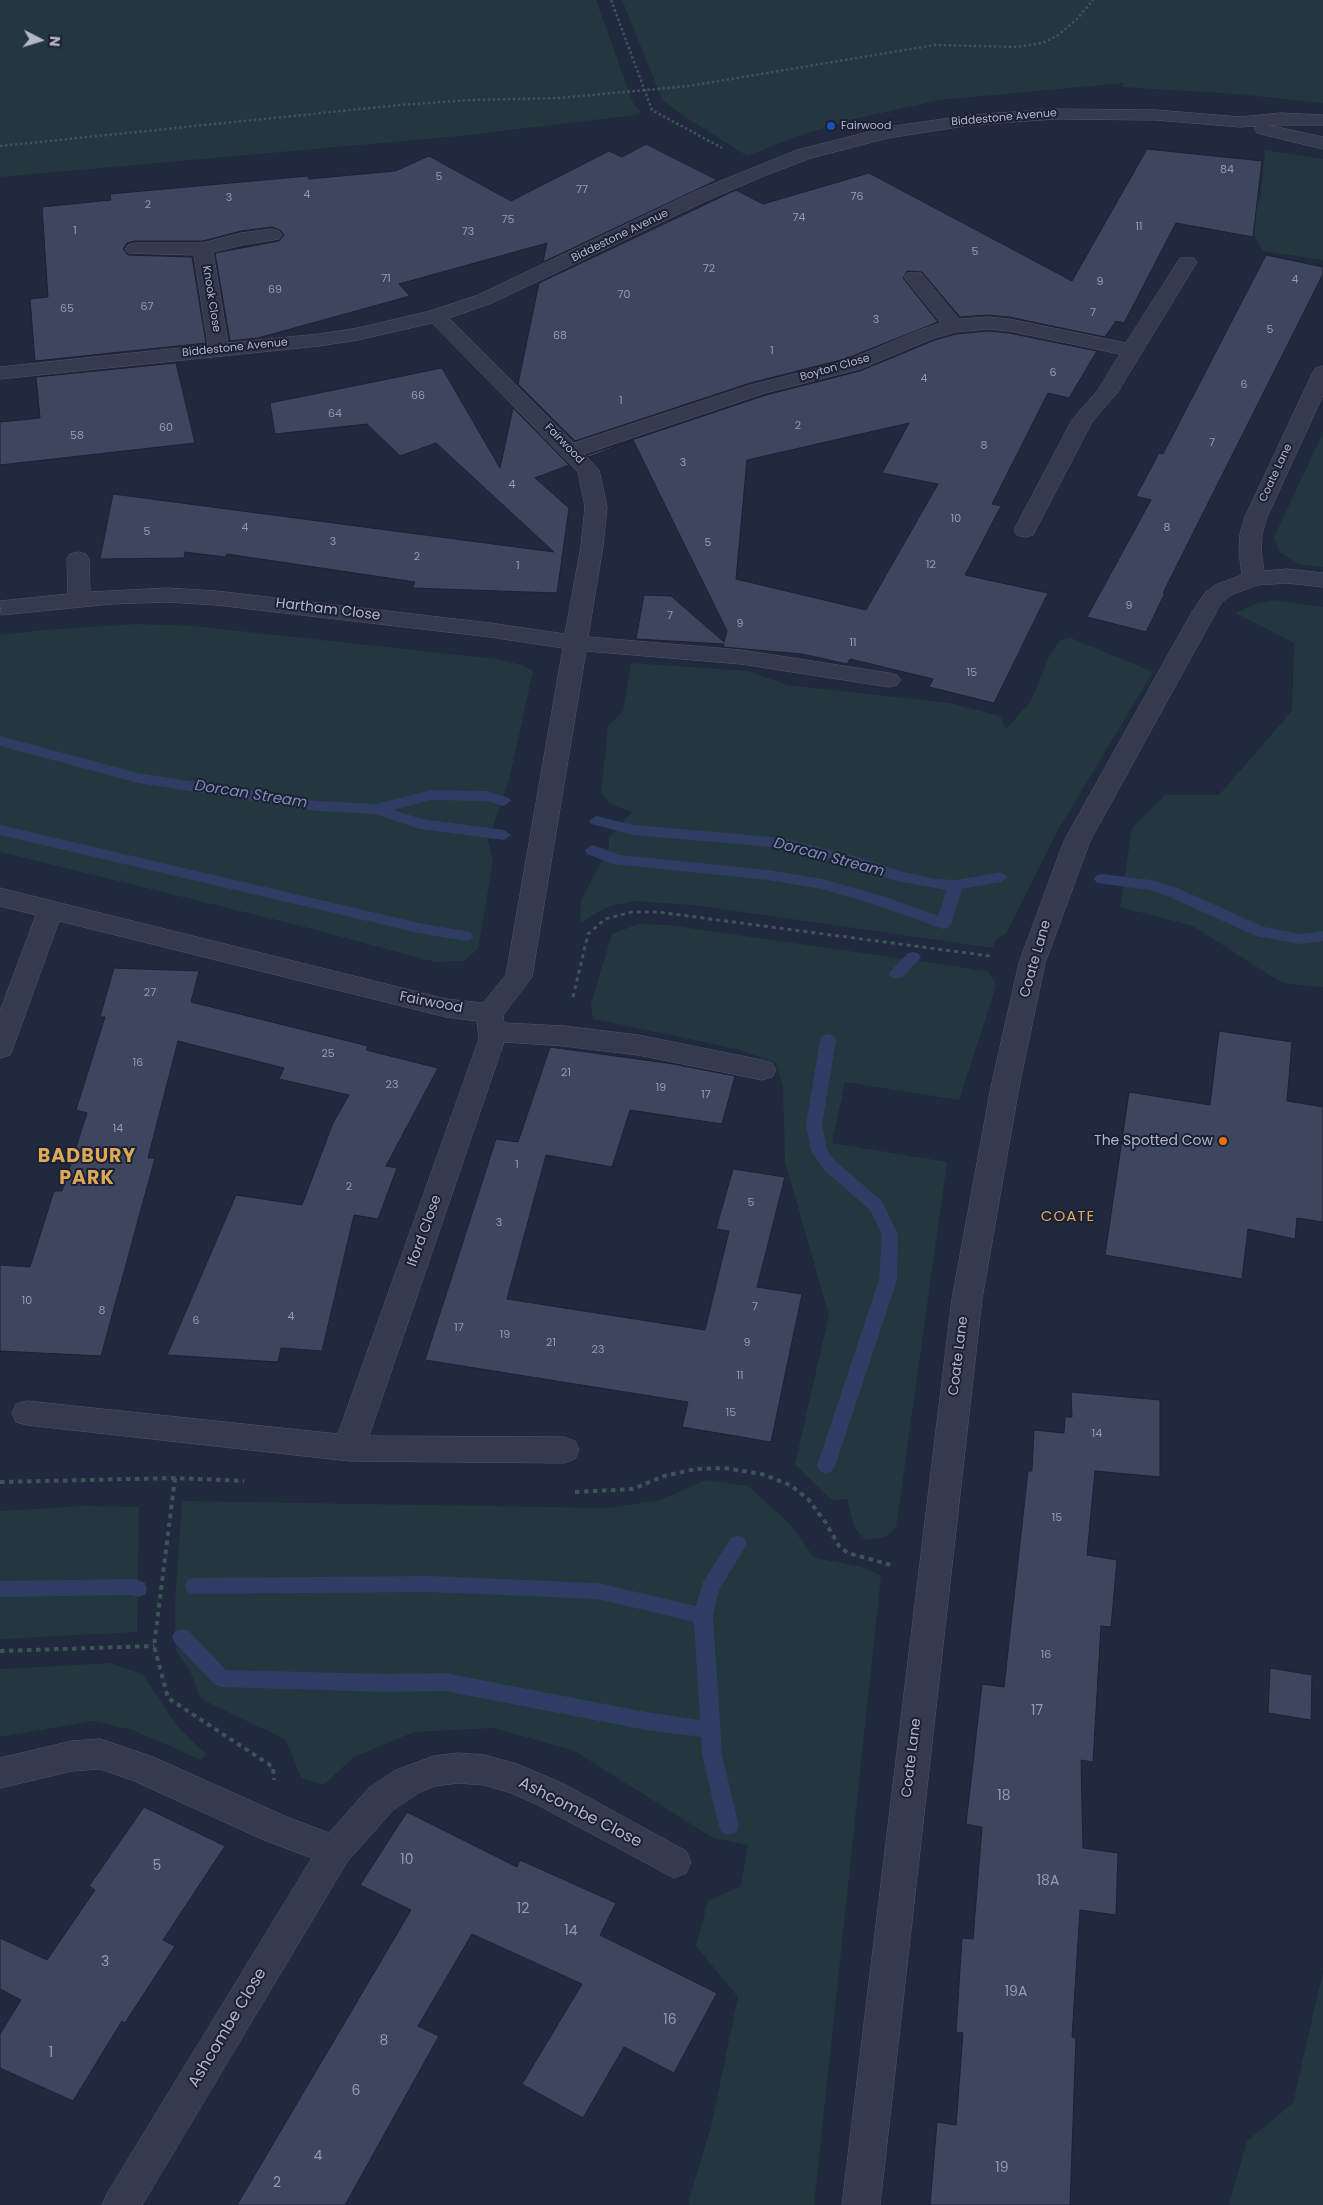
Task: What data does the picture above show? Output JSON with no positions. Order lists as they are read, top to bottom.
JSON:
{
  "streets": {
    "street": [
      "Biddestone Avenue",
      "Knook Close",
      "Boyton Close",
      "Fairwood",
      "Coate Lane",
      "Hartham Close",
      "Iford Close",
      "Ashcombe Close"
    ]
  },
  "crossings": [
    ["Biddestone Avenue", "Knook Close"],
    ["Biddestone Avenue", "Fairwood"],
    ["Boyton Close", "Fairwood"],
    ["Fairwood", "Hartham Close"],
    ["Fairwood", "Iford Close"]
  ],
  "districts": ["BADBURY PARK", "COATE"],
  "water": ["Dorcan Stream"],
  "places": ["Fairwood", "The Spotted Cow"],
  "house_numbers": [
    "84",
    "5",
    "77",
    "4",
    "76",
    "3",
    "2",
    "74",
    "75",
    "11",
    "1",
    "73",
    "5",
    "72",
    "71",
    "4",
    "9",
    "69",
    "70",
    "67",
    "65",
    "7",
    "3",
    "5",
    "68",
    "1",
    "6",
    "4",
    "6",
    "66",
    "1",
    "64",
    "2",
    "60",
    "58",
    "7",
    "8",
    "3",
    "4",
    "10",
    "4",
    "8",
    "5",
    "3",
    "5",
    "2",
    "12",
    "1",
    "9",
    "7",
    "9",
    "11",
    "15",
    "27",
    "25",
    "16",
    "21",
    "23",
    "19",
    "17",
    "14",
    "1",
    "2",
    "5",
    "3",
    "10",
    "7",
    "8",
    "4",
    "6",
    "17",
    "19",
    "21",
    "9",
    "23",
    "11",
    "15",
    "14",
    "15",
    "16",
    "17",
    "18",
    "10",
    "5",
    "18A",
    "12",
    "14",
    "3",
    "19A",
    "16",
    "8",
    "1",
    "6",
    "4",
    "19",
    "2"
  ],
  "north": "right"
}
